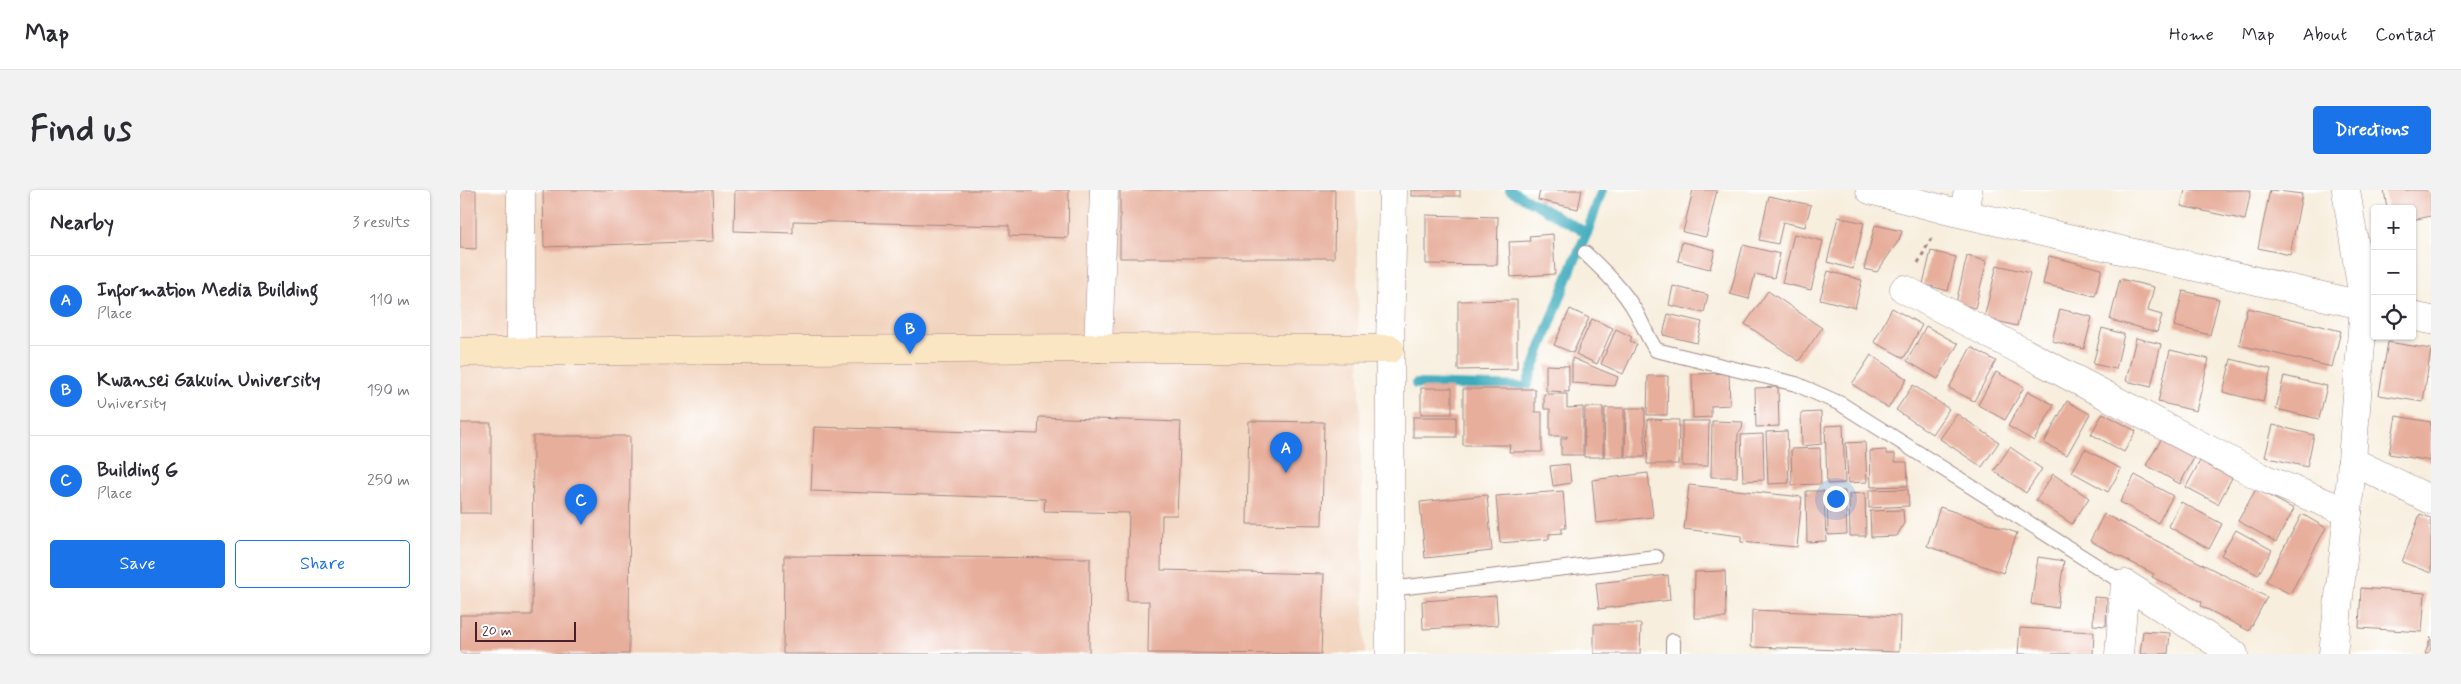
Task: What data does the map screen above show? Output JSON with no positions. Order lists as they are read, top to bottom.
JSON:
{
  "scale_bar": "20 m",
  "page": {
    "header": "Map",
    "nav": [
      "Home",
      "Map",
      "About",
      "Contact"
    ],
    "buttons": [
      "Directions",
      ["Save", "Share"]
    ],
    "title": "Find us",
    "heading": ["Nearby", "3 results"],
    "map_buttons": ["+", "−"],
    "list": [
      {
        "mark": "A",
        "name": "Information Media Building",
        "note": "Place",
        "value": "110 m"
      },
      {
        "mark": "B",
        "name": "Kwansei Gakuin University",
        "note": "University",
        "value": "190 m"
      },
      {
        "mark": "C",
        "name": "Building G",
        "note": "Place",
        "value": "250 m"
      }
    ],
    "pins": ["B", "A", "C"],
    "scale": "20 m"
  }
}
